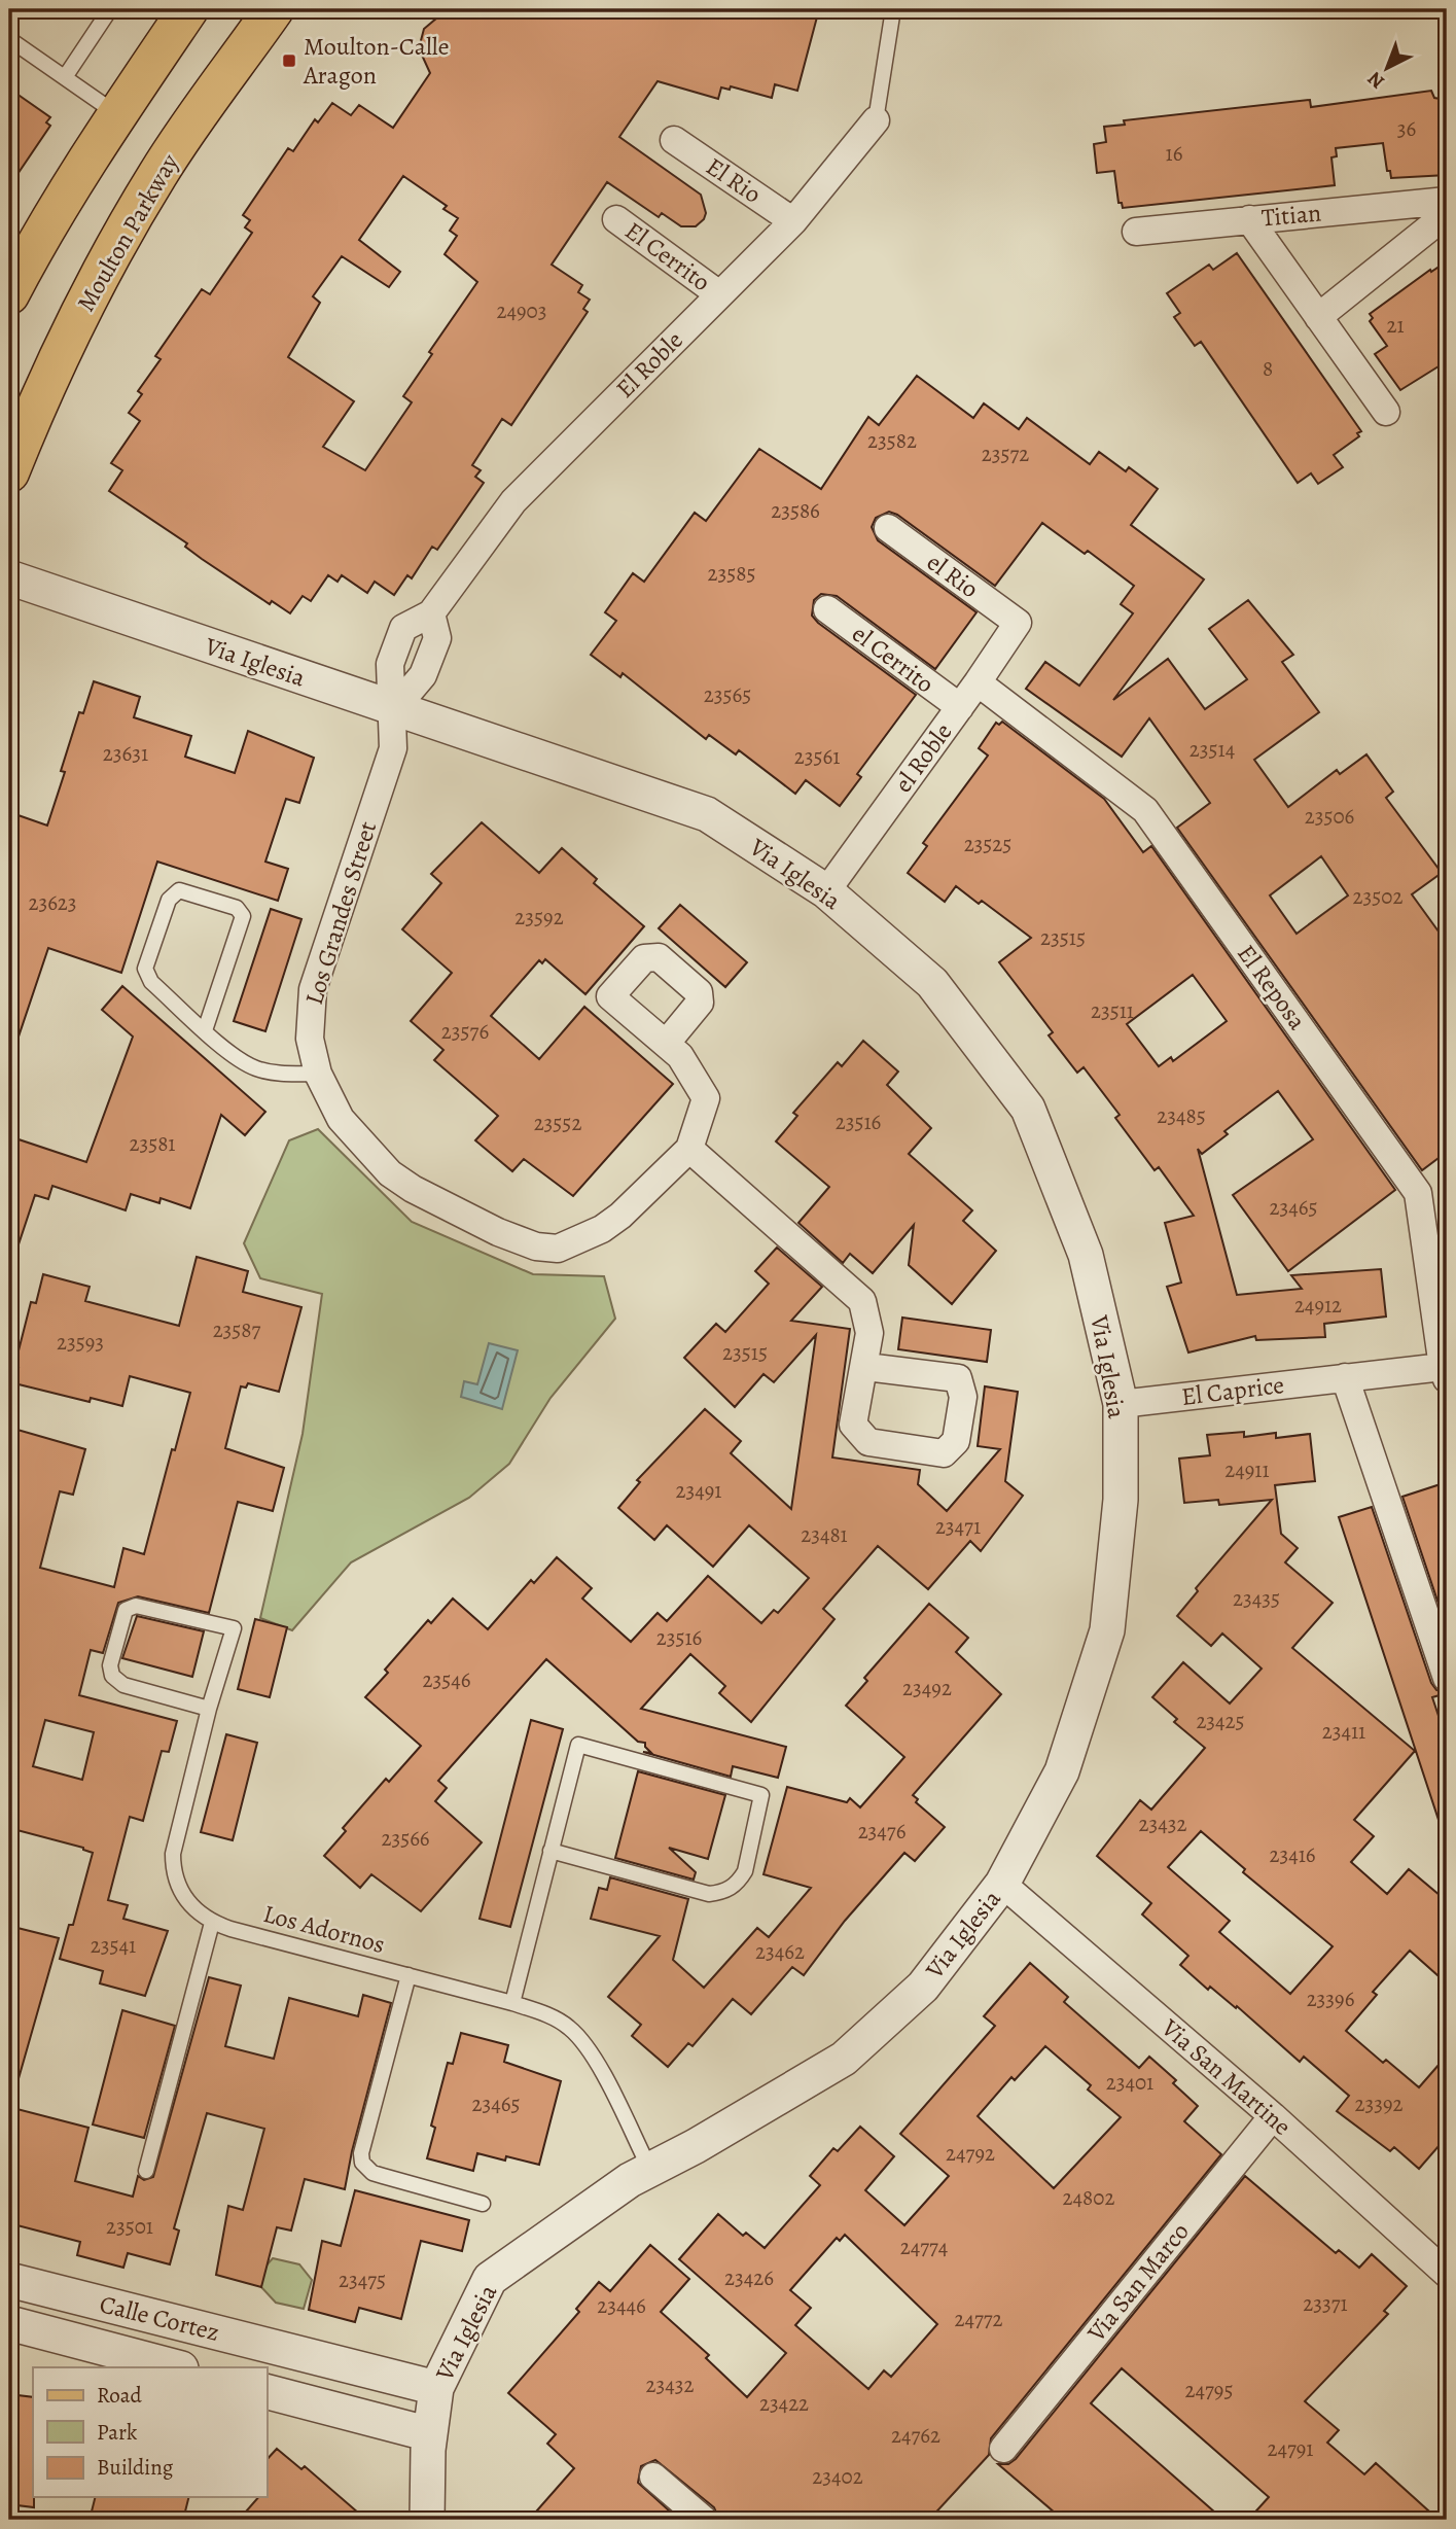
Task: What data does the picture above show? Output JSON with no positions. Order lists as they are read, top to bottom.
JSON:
{
  "streets": {
    "main road": ["Moulton Parkway"],
    "street": [
      "El Rio",
      "Titian",
      "El Cerrito",
      "El Roble",
      "el Rio",
      "el Cerrito",
      "Via Iglesia",
      "el Roble",
      "Los Grandes Street",
      "El Reposa",
      "El Caprice",
      "Via San Martine",
      "Via San Marco",
      "Calle Cortez"
    ],
    "lane": ["Los Adornos"]
  },
  "crossings": [
    ["El Rio", "El Roble"],
    ["El Cerrito", "El Roble"],
    ["El Roble", "Via Iglesia"],
    ["El Roble", "Los Grandes Street"],
    ["el Rio", "el Roble"],
    ["el Cerrito", "el Roble"],
    ["Via Iglesia", "el Roble"],
    ["Via Iglesia", "Los Grandes Street"],
    ["Via Iglesia", "El Caprice"],
    ["Via Iglesia", "Los Adornos"],
    ["Via Iglesia", "Via San Martine"],
    ["Via Iglesia", "Calle Cortez"],
    ["el Roble", "El Reposa"],
    ["El Reposa", "El Caprice"],
    ["Via San Martine", "Via San Marco"]
  ],
  "places": {
    "transit": ["Moulton-Calle Aragon"]
  },
  "house_numbers": [
    "36",
    "16",
    "24903",
    "21",
    "8",
    "23582",
    "23572",
    "23586",
    "23585",
    "23565",
    "23514",
    "23631",
    "23561",
    "23506",
    "23525",
    "23502",
    "23623",
    "23592",
    "23515",
    "23511",
    "23576",
    "23485",
    "23516",
    "23552",
    "23581",
    "23465",
    "24912",
    "23587",
    "23593",
    "23515",
    "24911",
    "23491",
    "23471",
    "23481",
    "23435",
    "23516",
    "23546",
    "23492",
    "23425",
    "23411",
    "23432",
    "23476",
    "23566",
    "23416",
    "23541",
    "23462",
    "23396",
    "23401",
    "23465",
    "23392",
    "24792",
    "24802",
    "23501",
    "24774",
    "23426",
    "23475",
    "23371",
    "23446",
    "24772",
    "23432",
    "24795",
    "23422",
    "24762",
    "24791",
    "23402"
  ],
  "legend": ["Road", "Park", "Building"],
  "north": "bottom left"
}
